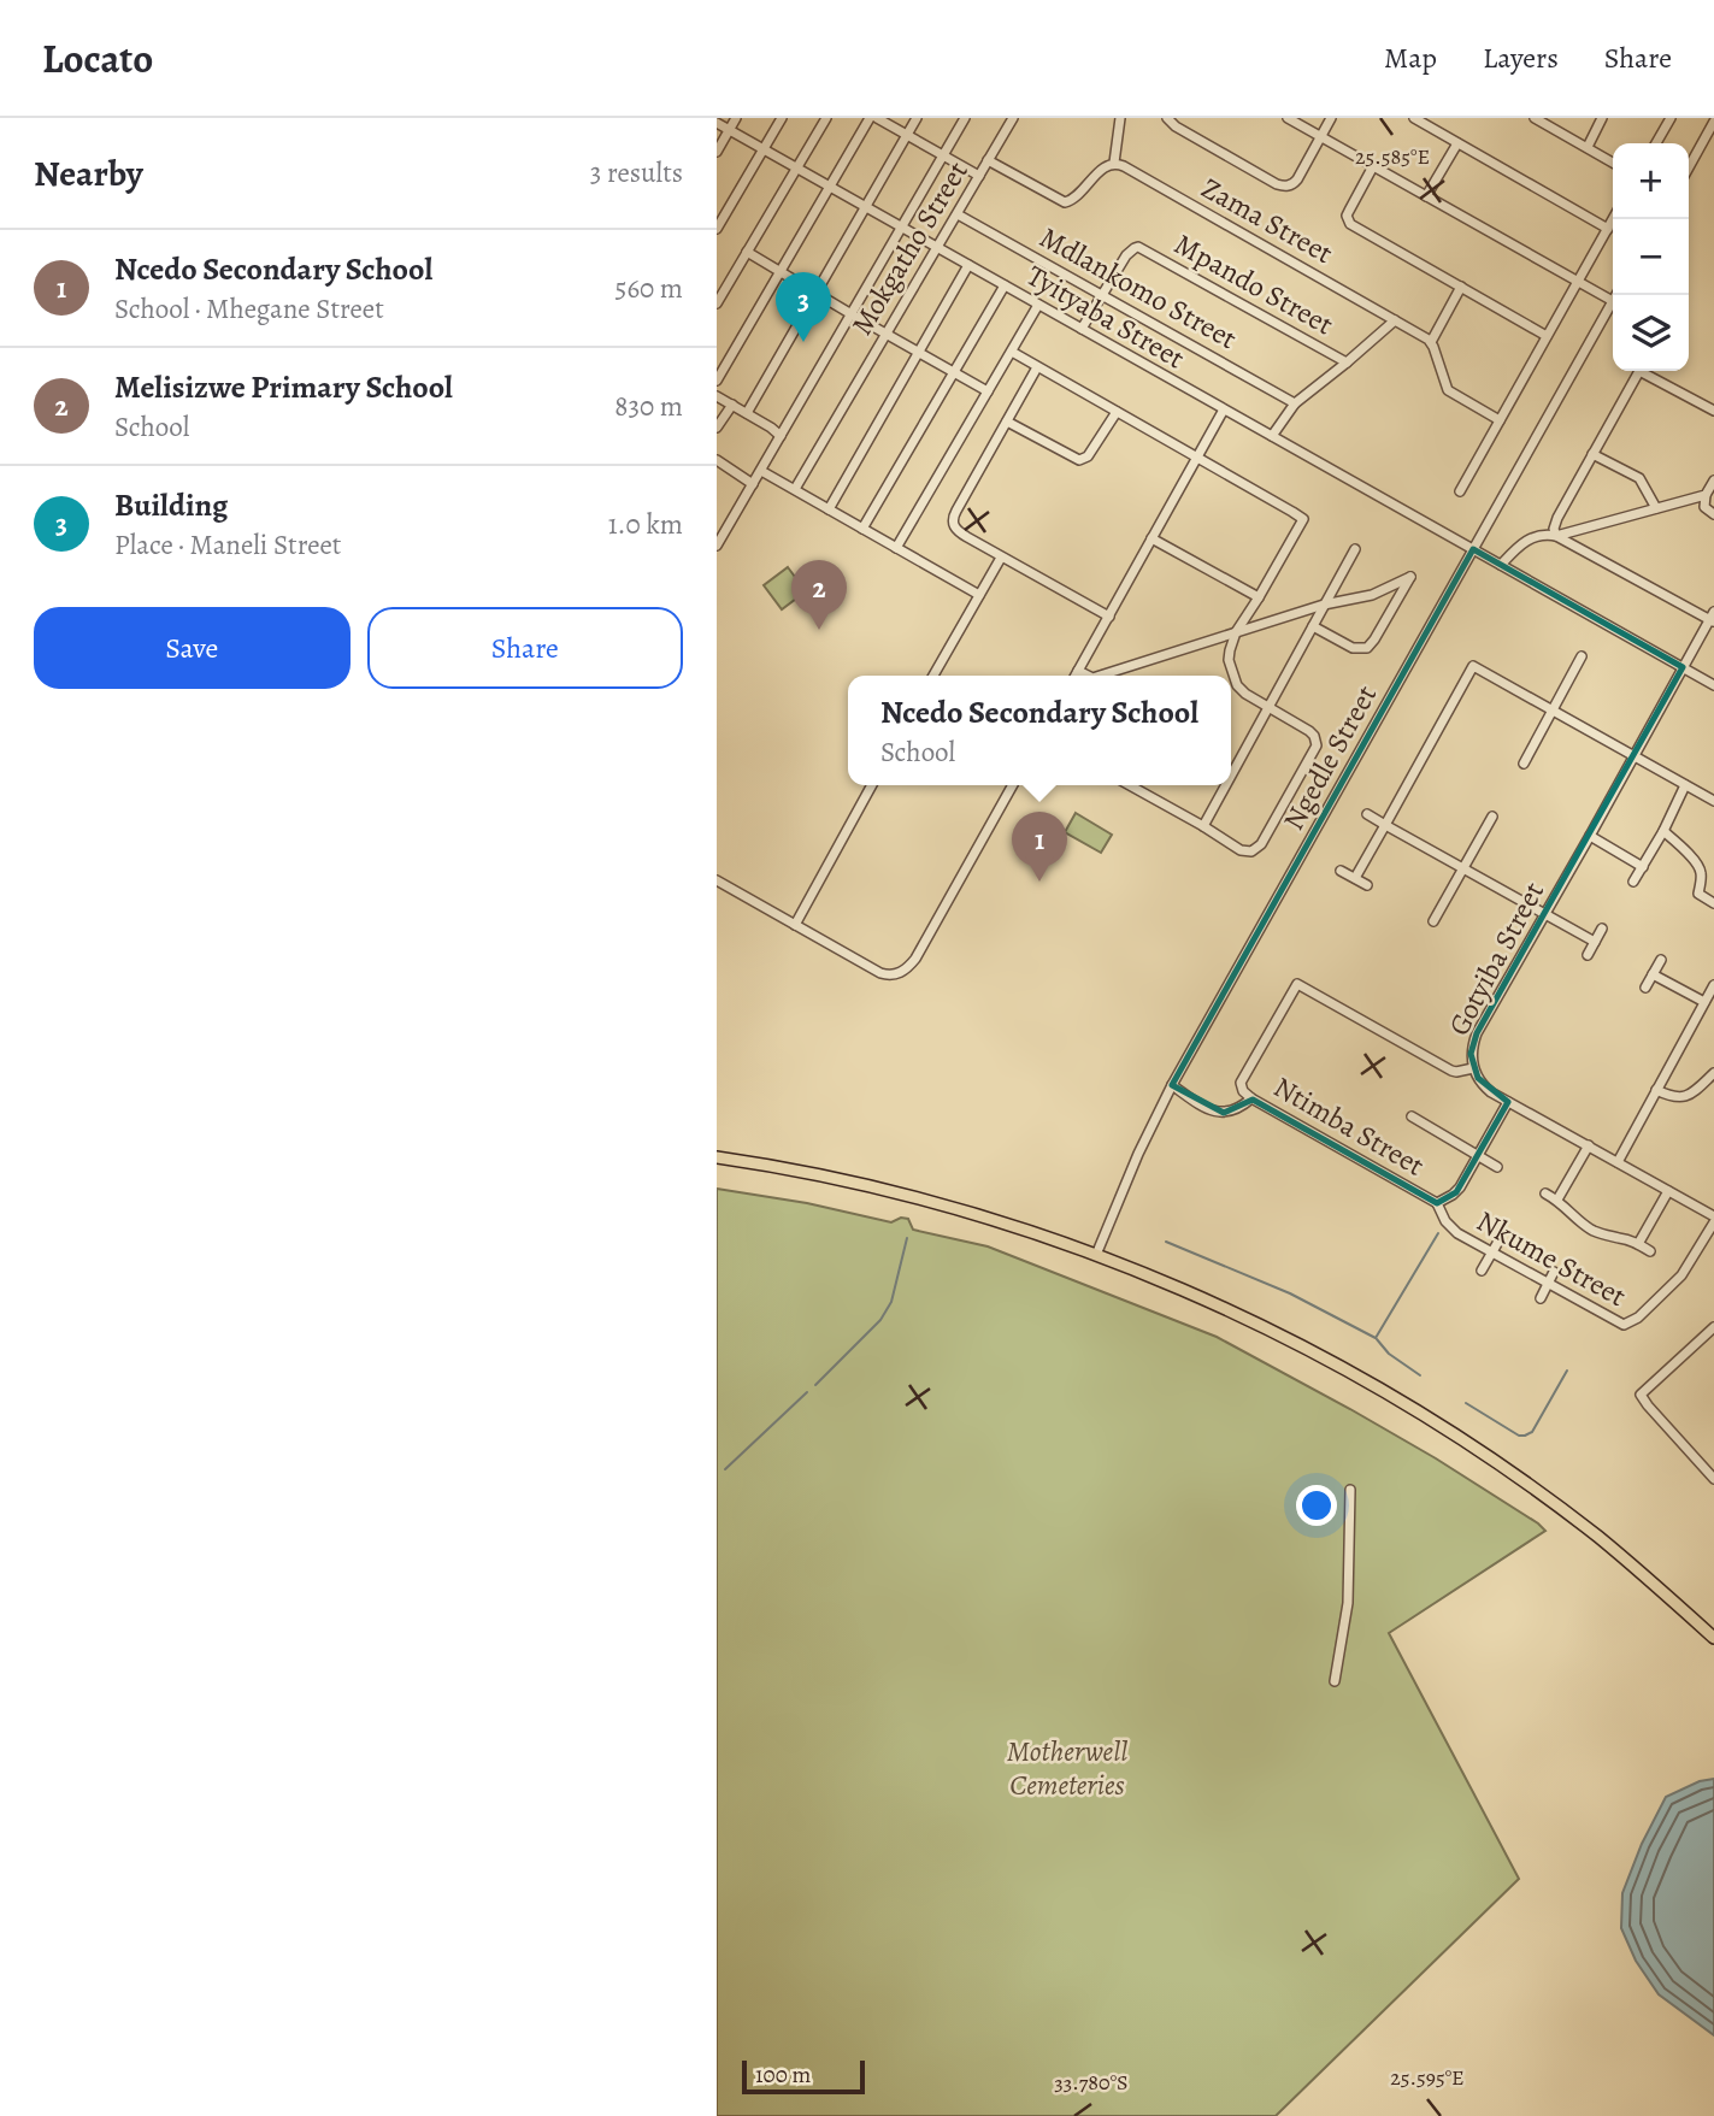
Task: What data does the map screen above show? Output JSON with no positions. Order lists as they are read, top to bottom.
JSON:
{
  "streets": {
    "street": [
      "Zama Street",
      "Mokgatho Street",
      "Mpando Street",
      "Mdlankomo Street",
      "Tyityaba Street",
      "Ngedle Street",
      "Gotyiba Street",
      "Ntimba Street",
      "Nkume Street"
    ]
  },
  "crossings": [
    ["Mokgatho Street", "Mdlankomo Street"],
    ["Mokgatho Street", "Tyityaba Street"],
    ["Mpando Street", "Mdlankomo Street"],
    ["Mpando Street", "Tyityaba Street"],
    ["Tyityaba Street", "Ngedle Street"],
    ["Tyityaba Street", "Gotyiba Street"],
    ["Gotyiba Street", "Ntimba Street"],
    ["Ntimba Street", "Nkume Street"]
  ],
  "parks": ["Motherwell Cemeteries"],
  "scale_bar": "100 m",
  "page": {
    "header": "Locato",
    "nav": ["Map", "Layers", "Share"],
    "heading": ["Nearby", "3 results"],
    "map_buttons": ["+", "−"],
    "list": [
      {
        "mark": "1",
        "name": "Ncedo Secondary School",
        "note": "School · Mhegane Street",
        "value": "560 m"
      },
      {
        "mark": "2",
        "name": "Melisizwe Primary School",
        "note": "School",
        "value": "830 m"
      },
      {
        "mark": "3",
        "name": "Building",
        "note": "Place · Maneli Street",
        "value": "1.0 km"
      }
    ],
    "pins": ["3", "2", "1"],
    "buttons": ["Save", "Share"],
    "popup": ["Ncedo Secondary School", "School"],
    "scale": "100 m"
  },
  "coordinates": ["25.585°E", "25.595°E", "33.780°S"]
}
